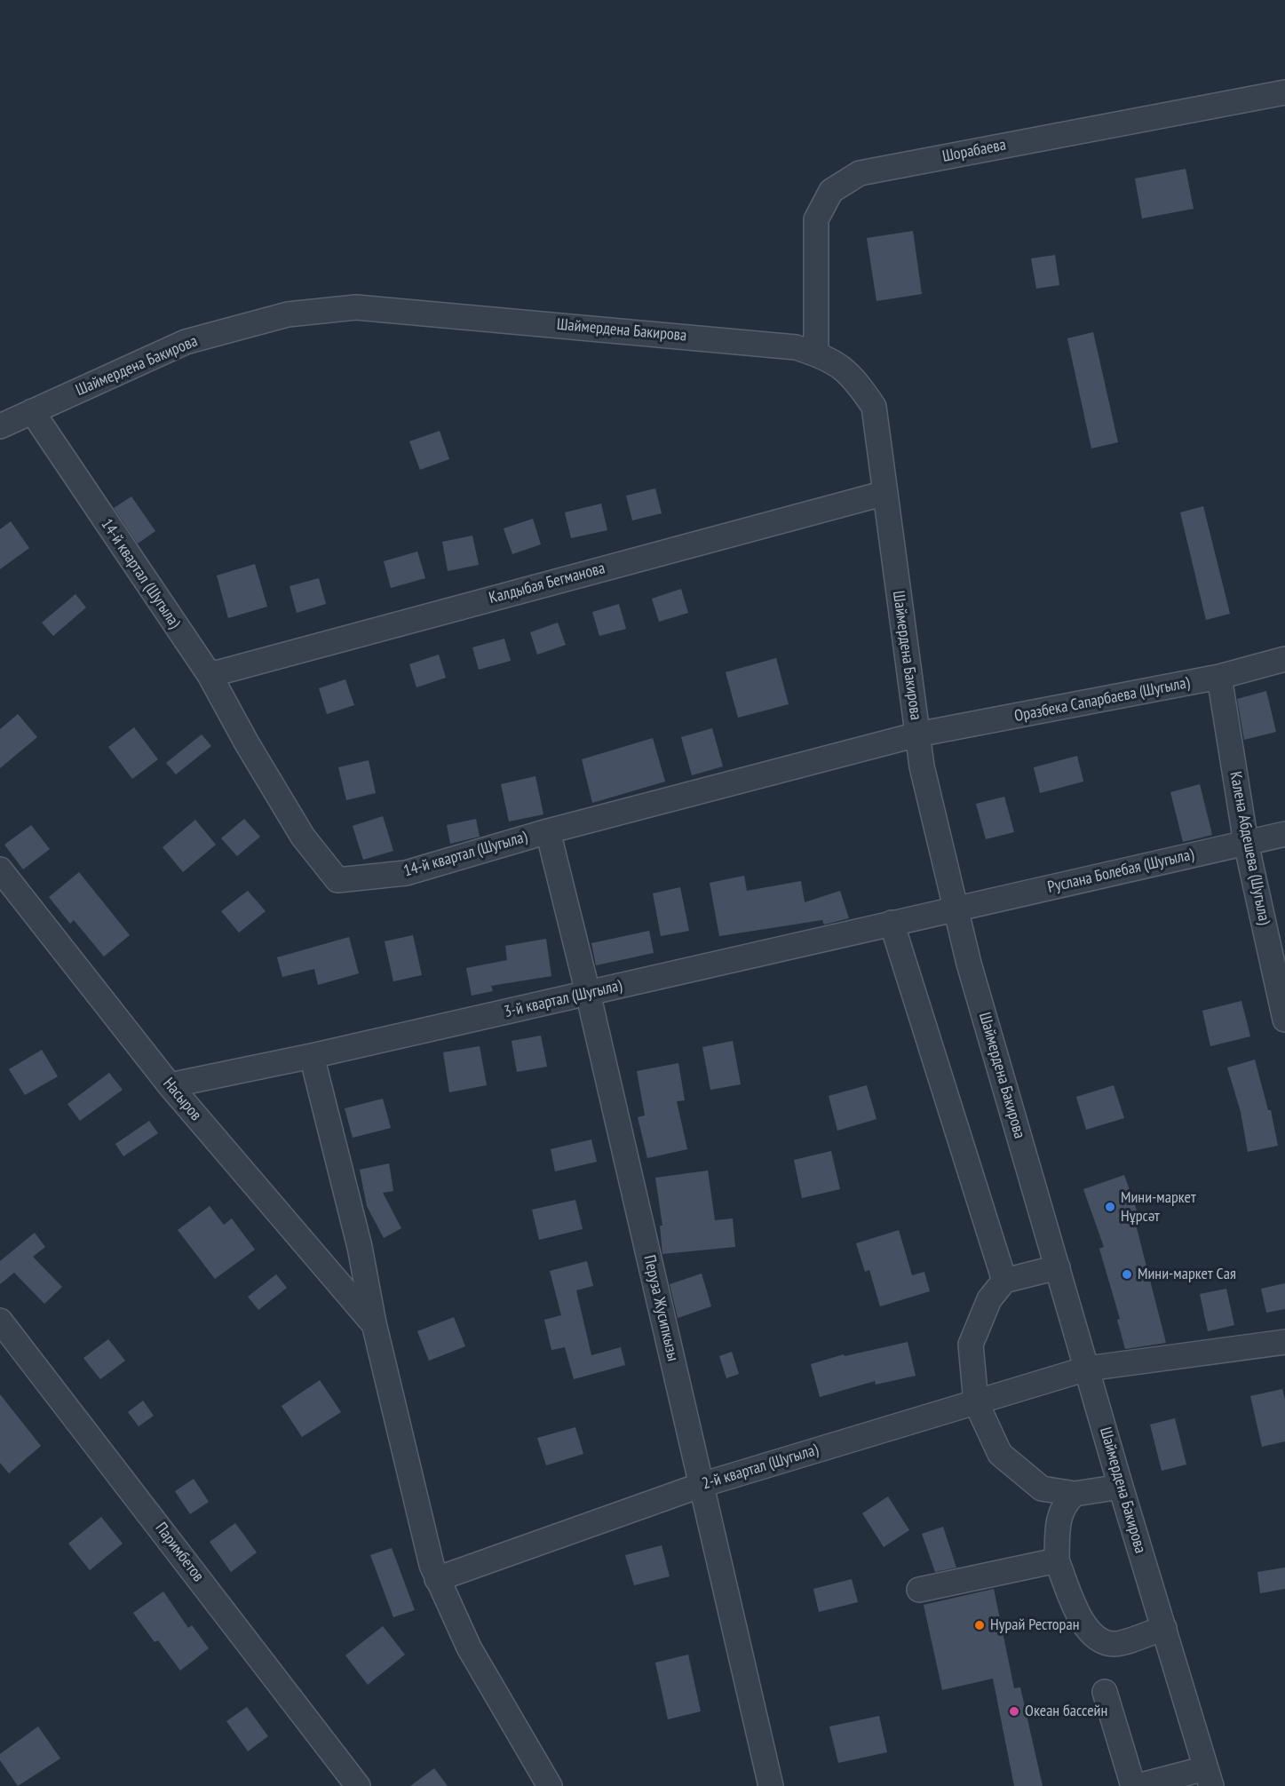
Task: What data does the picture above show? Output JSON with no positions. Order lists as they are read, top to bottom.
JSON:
{
  "streets": {
    "street": [
      "Шорабаева",
      "Шаймердена Бакирова",
      "14-й квартал (Шугыла)",
      "Калдыбая Бегманова",
      "Оразбека Сапарбаева (Шугыла)",
      "Калена Абдешева (Шугыла)",
      "Руслана Болебая (Шугыла)",
      "3-й квартал (Шугыла)",
      "Насыров",
      "Перуза Жусипкызы",
      "2-й квартал (Шугыла)",
      "Паримбетов"
    ]
  },
  "crossings": [
    ["Шорабаева", "Шаймердена Бакирова"],
    ["Шаймердена Бакирова", "14-й квартал (Шугыла)"],
    ["Шаймердена Бакирова", "Калдыбая Бегманова"],
    ["Шаймердена Бакирова", "Оразбека Сапарбаева (Шугыла)"],
    ["Шаймердена Бакирова", "Руслана Болебая (Шугыла)"],
    ["Шаймердена Бакирова", "3-й квартал (Шугыла)"],
    ["Шаймердена Бакирова", "2-й квартал (Шугыла)"],
    ["14-й квартал (Шугыла)", "Калдыбая Бегманова"],
    ["14-й квартал (Шугыла)", "Оразбека Сапарбаева (Шугыла)"],
    ["14-й квартал (Шугыла)", "Перуза Жусипкызы"],
    ["Оразбека Сапарбаева (Шугыла)", "Калена Абдешева (Шугыла)"],
    ["Калена Абдешева (Шугыла)", "Руслана Болебая (Шугыла)"],
    ["Руслана Болебая (Шугыла)", "3-й квартал (Шугыла)"],
    ["3-й квартал (Шугыла)", "Насыров"],
    ["3-й квартал (Шугыла)", "Перуза Жусипкызы"],
    ["Перуза Жусипкызы", "2-й квартал (Шугыла)"]
  ],
  "places": [
    "Мини-маркет Нұрсәт",
    "Мини-маркет Сая",
    "Нурай Ресторан",
    "Океан бассейн"
  ]
}
